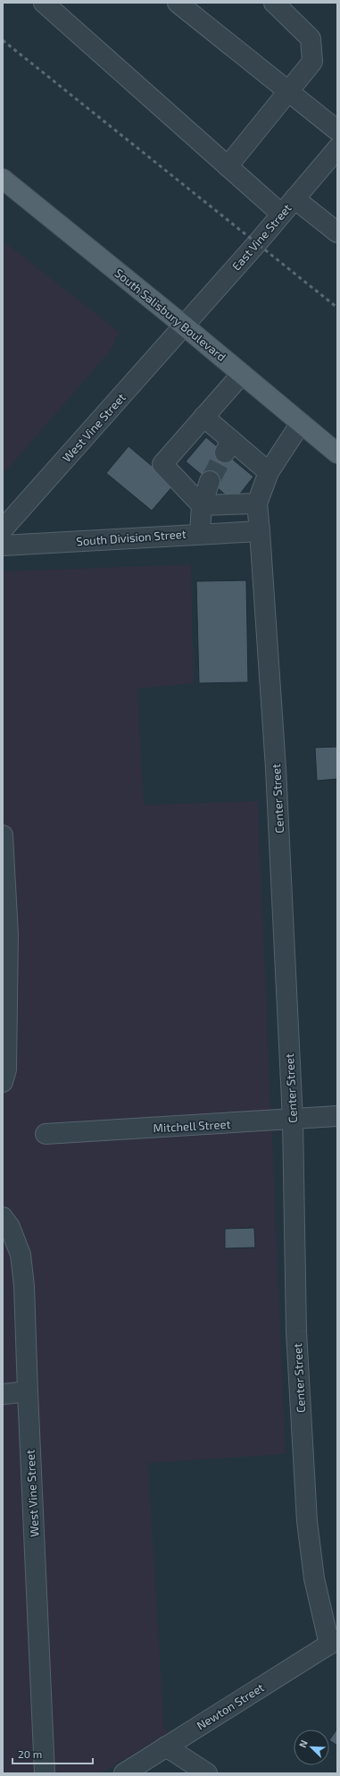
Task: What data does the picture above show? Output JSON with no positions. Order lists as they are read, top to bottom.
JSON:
{
  "streets": {
    "main road": ["South Salisbury Boulevard"],
    "street": [
      "East Vine Street",
      "West Vine Street",
      "South Division Street",
      "Center Street",
      "Mitchell Street",
      "Newton Street"
    ]
  },
  "crossings": [
    ["East Vine Street", "South Salisbury Boulevard"],
    ["East Vine Street", "West Vine Street"],
    ["South Salisbury Boulevard", "West Vine Street"],
    ["South Division Street", "Center Street"],
    ["Center Street", "Mitchell Street"],
    ["Center Street", "Newton Street"]
  ],
  "scale_bar": "20 m",
  "north": "top left"
}
